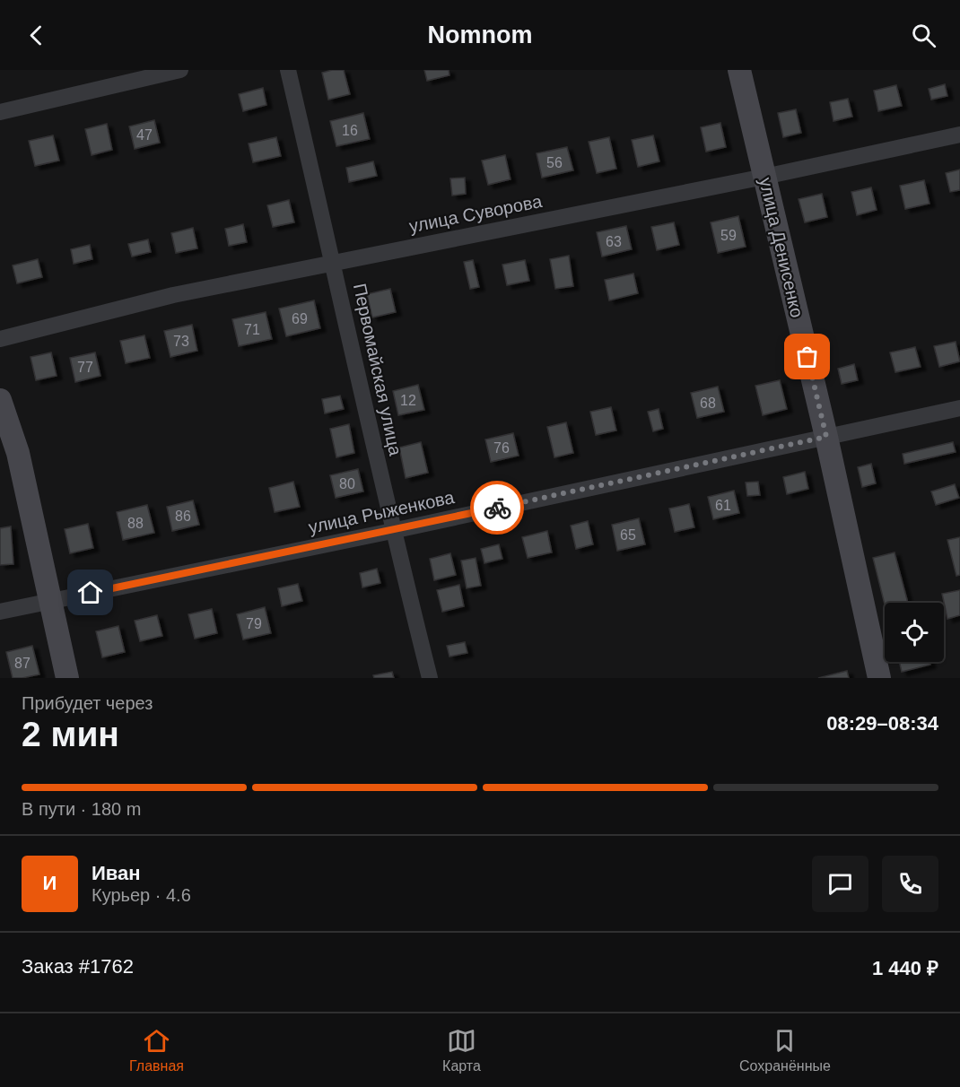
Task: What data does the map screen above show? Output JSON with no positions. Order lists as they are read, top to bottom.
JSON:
{
  "streets": {
    "street": [
      "улица Суворова",
      "улица Денисенко",
      "Первомайская улица",
      "улица Рыженкова"
    ]
  },
  "crossings": [
    ["улица Суворова", "улица Денисенко"],
    ["улица Суворова", "Первомайская улица"],
    ["улица Денисенко", "улица Рыженкова"],
    ["Первомайская улица", "улица Рыженкова"]
  ],
  "house_numbers": [
    "16",
    "47",
    "56",
    "59",
    "63",
    "69",
    "71",
    "73",
    "77",
    "12",
    "68",
    "76",
    "80",
    "61",
    "86",
    "88",
    "65",
    "79",
    "87"
  ],
  "page": {
    "header": "Nomnom",
    "heading": ["2 мин", "Прибудет через", "08:29–08:34"],
    "panel": [
      "Иван",
      "Курьер · 4.6",
      "Заказ #1762",
      "1 440 ₽"
    ],
    "bar": "В пути · 180 m",
    "round": "И",
    "tabs": ["Главная", "Карта", "Сохранённые"]
  }
}
